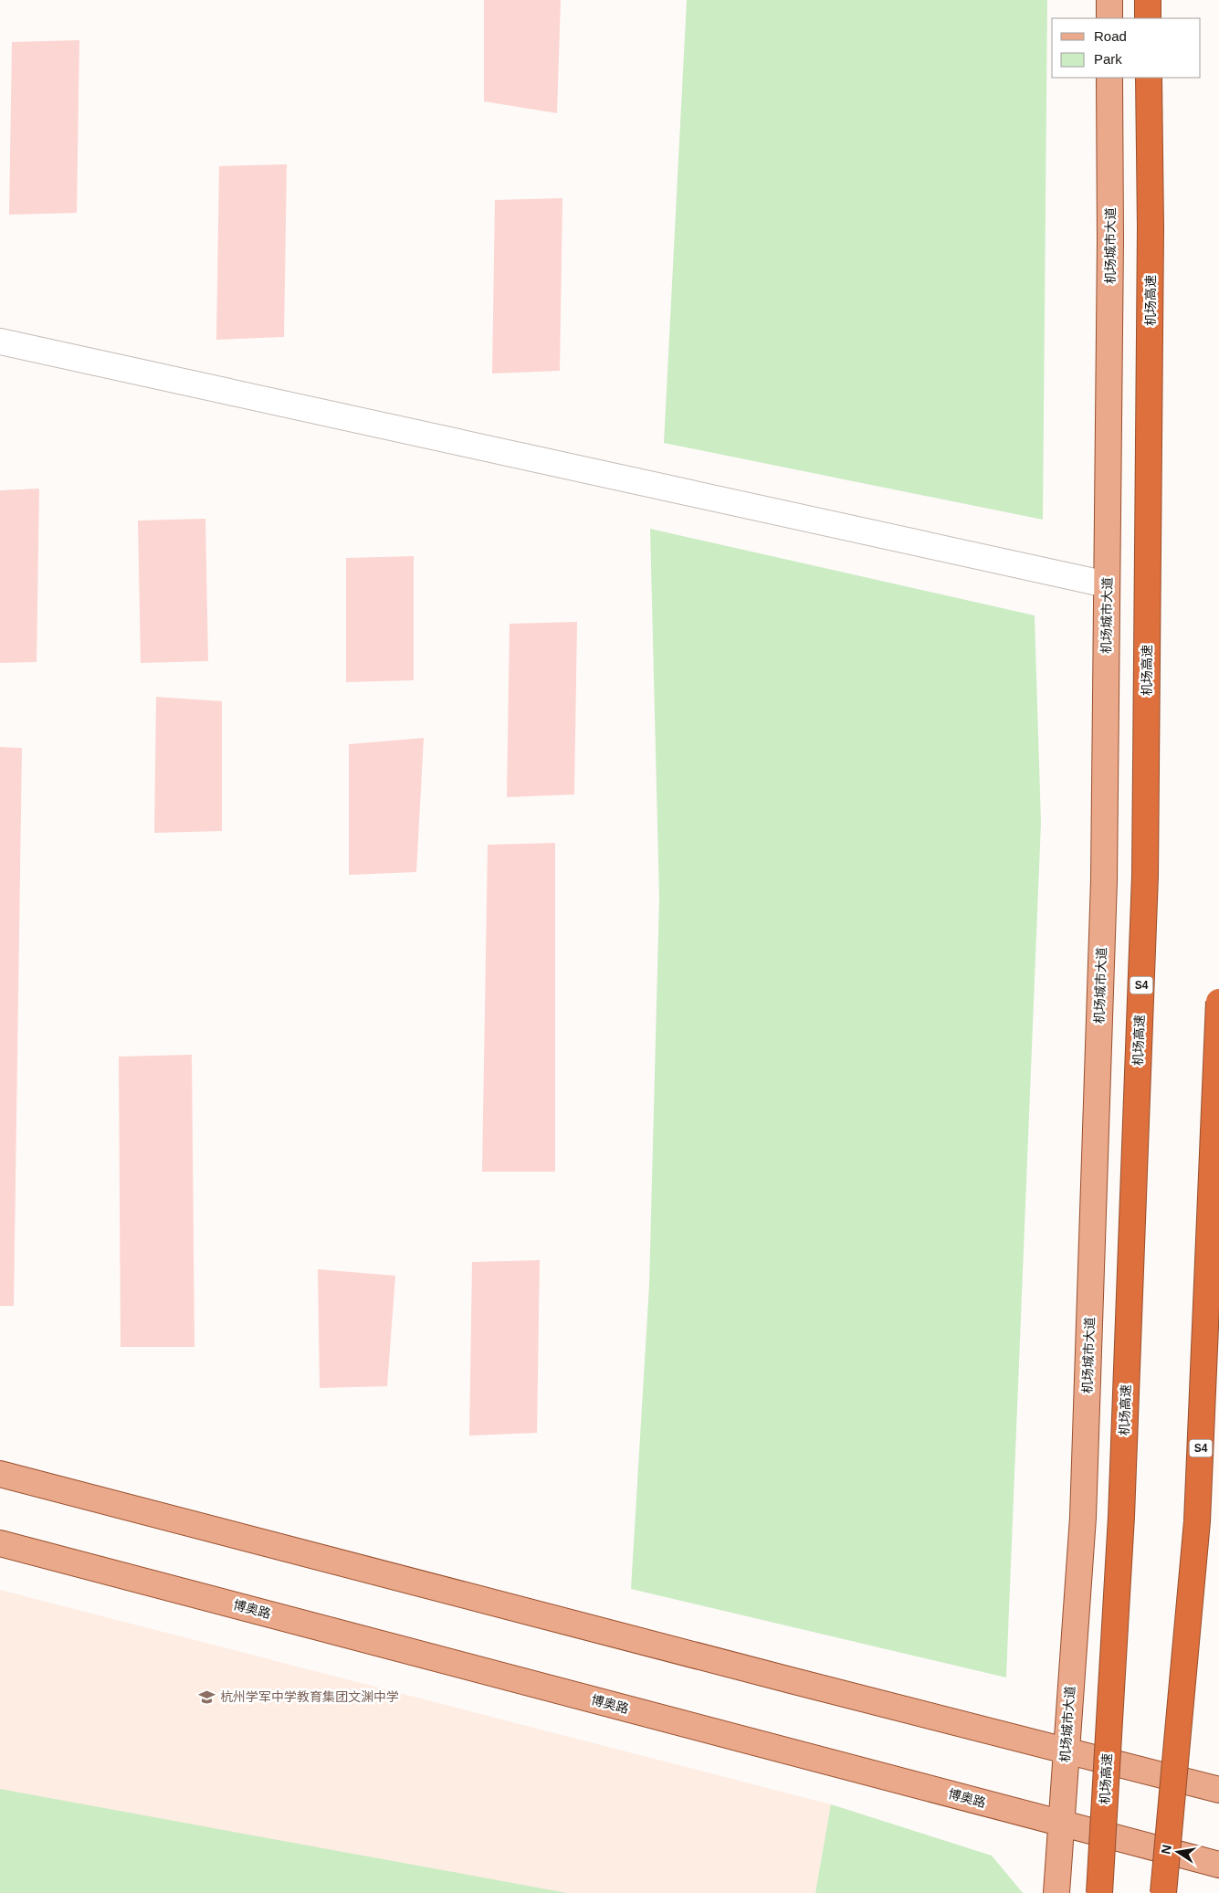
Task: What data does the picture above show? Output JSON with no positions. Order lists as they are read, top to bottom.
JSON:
{
  "streets": {
    "highway": ["机场高速", "S4"],
    "main road": ["机场城市大道", "博奥路"]
  },
  "crossings": [
    ["机场城市大道", "博奥路"]
  ],
  "places": {
    "school or university": ["杭州学军中学教育集团文渊中学"]
  },
  "legend": ["Road", "Park"],
  "north": "left"
}
